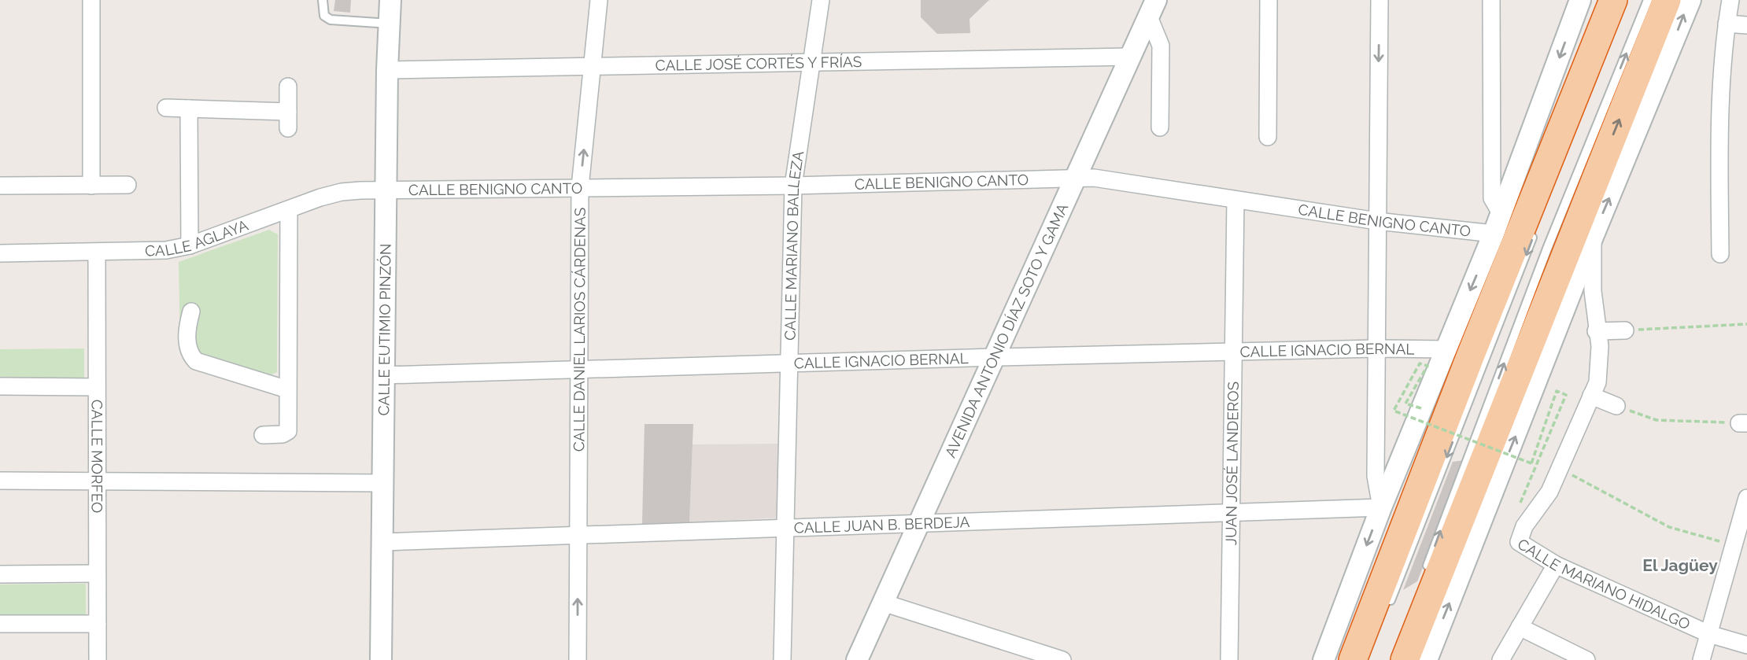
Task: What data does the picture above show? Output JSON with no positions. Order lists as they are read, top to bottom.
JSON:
{
  "streets": {
    "street": [
      "CALLE JOSÉ CORTÉS Y FRÍAS",
      "CALLE BENIGNO CANTO",
      "CALLE AGLAYA",
      "CALLE MARIANO BALLEZA",
      "CALLE EUTIMIO PINZÓN",
      "CALLE DANIEL LARIOS CÁRDENAS",
      "AVENIDA ANTONIO DÍAZ SOTO Y GAMA",
      "CALLE IGNACIO BERNAL",
      "CALLE MORFEO",
      "JUAN JOSÉ LANDEROS",
      "CALLE JUAN B. BERDEJA",
      "CALLE MARIANO HIDALGO"
    ]
  },
  "crossings": [
    ["CALLE JOSÉ CORTÉS Y FRÍAS", "CALLE MARIANO BALLEZA"],
    ["CALLE JOSÉ CORTÉS Y FRÍAS", "CALLE EUTIMIO PINZÓN"],
    ["CALLE JOSÉ CORTÉS Y FRÍAS", "CALLE DANIEL LARIOS CÁRDENAS"],
    ["CALLE JOSÉ CORTÉS Y FRÍAS", "AVENIDA ANTONIO DÍAZ SOTO Y GAMA"],
    ["CALLE BENIGNO CANTO", "CALLE AGLAYA"],
    ["CALLE BENIGNO CANTO", "CALLE MARIANO BALLEZA"],
    ["CALLE BENIGNO CANTO", "CALLE EUTIMIO PINZÓN"],
    ["CALLE BENIGNO CANTO", "CALLE DANIEL LARIOS CÁRDENAS"],
    ["CALLE BENIGNO CANTO", "AVENIDA ANTONIO DÍAZ SOTO Y GAMA"],
    ["CALLE BENIGNO CANTO", "JUAN JOSÉ LANDEROS"],
    ["CALLE AGLAYA", "CALLE EUTIMIO PINZÓN"],
    ["CALLE AGLAYA", "CALLE MORFEO"],
    ["CALLE MARIANO BALLEZA", "CALLE IGNACIO BERNAL"],
    ["CALLE MARIANO BALLEZA", "CALLE JUAN B. BERDEJA"],
    ["CALLE EUTIMIO PINZÓN", "CALLE IGNACIO BERNAL"],
    ["CALLE EUTIMIO PINZÓN", "CALLE JUAN B. BERDEJA"],
    ["CALLE DANIEL LARIOS CÁRDENAS", "CALLE IGNACIO BERNAL"],
    ["CALLE DANIEL LARIOS CÁRDENAS", "CALLE JUAN B. BERDEJA"],
    ["AVENIDA ANTONIO DÍAZ SOTO Y GAMA", "CALLE IGNACIO BERNAL"],
    ["AVENIDA ANTONIO DÍAZ SOTO Y GAMA", "CALLE JUAN B. BERDEJA"],
    ["CALLE IGNACIO BERNAL", "JUAN JOSÉ LANDEROS"],
    ["JUAN JOSÉ LANDEROS", "CALLE JUAN B. BERDEJA"]
  ],
  "one_way": ["CALLE DANIEL LARIOS CÁRDENAS"],
  "districts": ["El Jagüey"]
}
